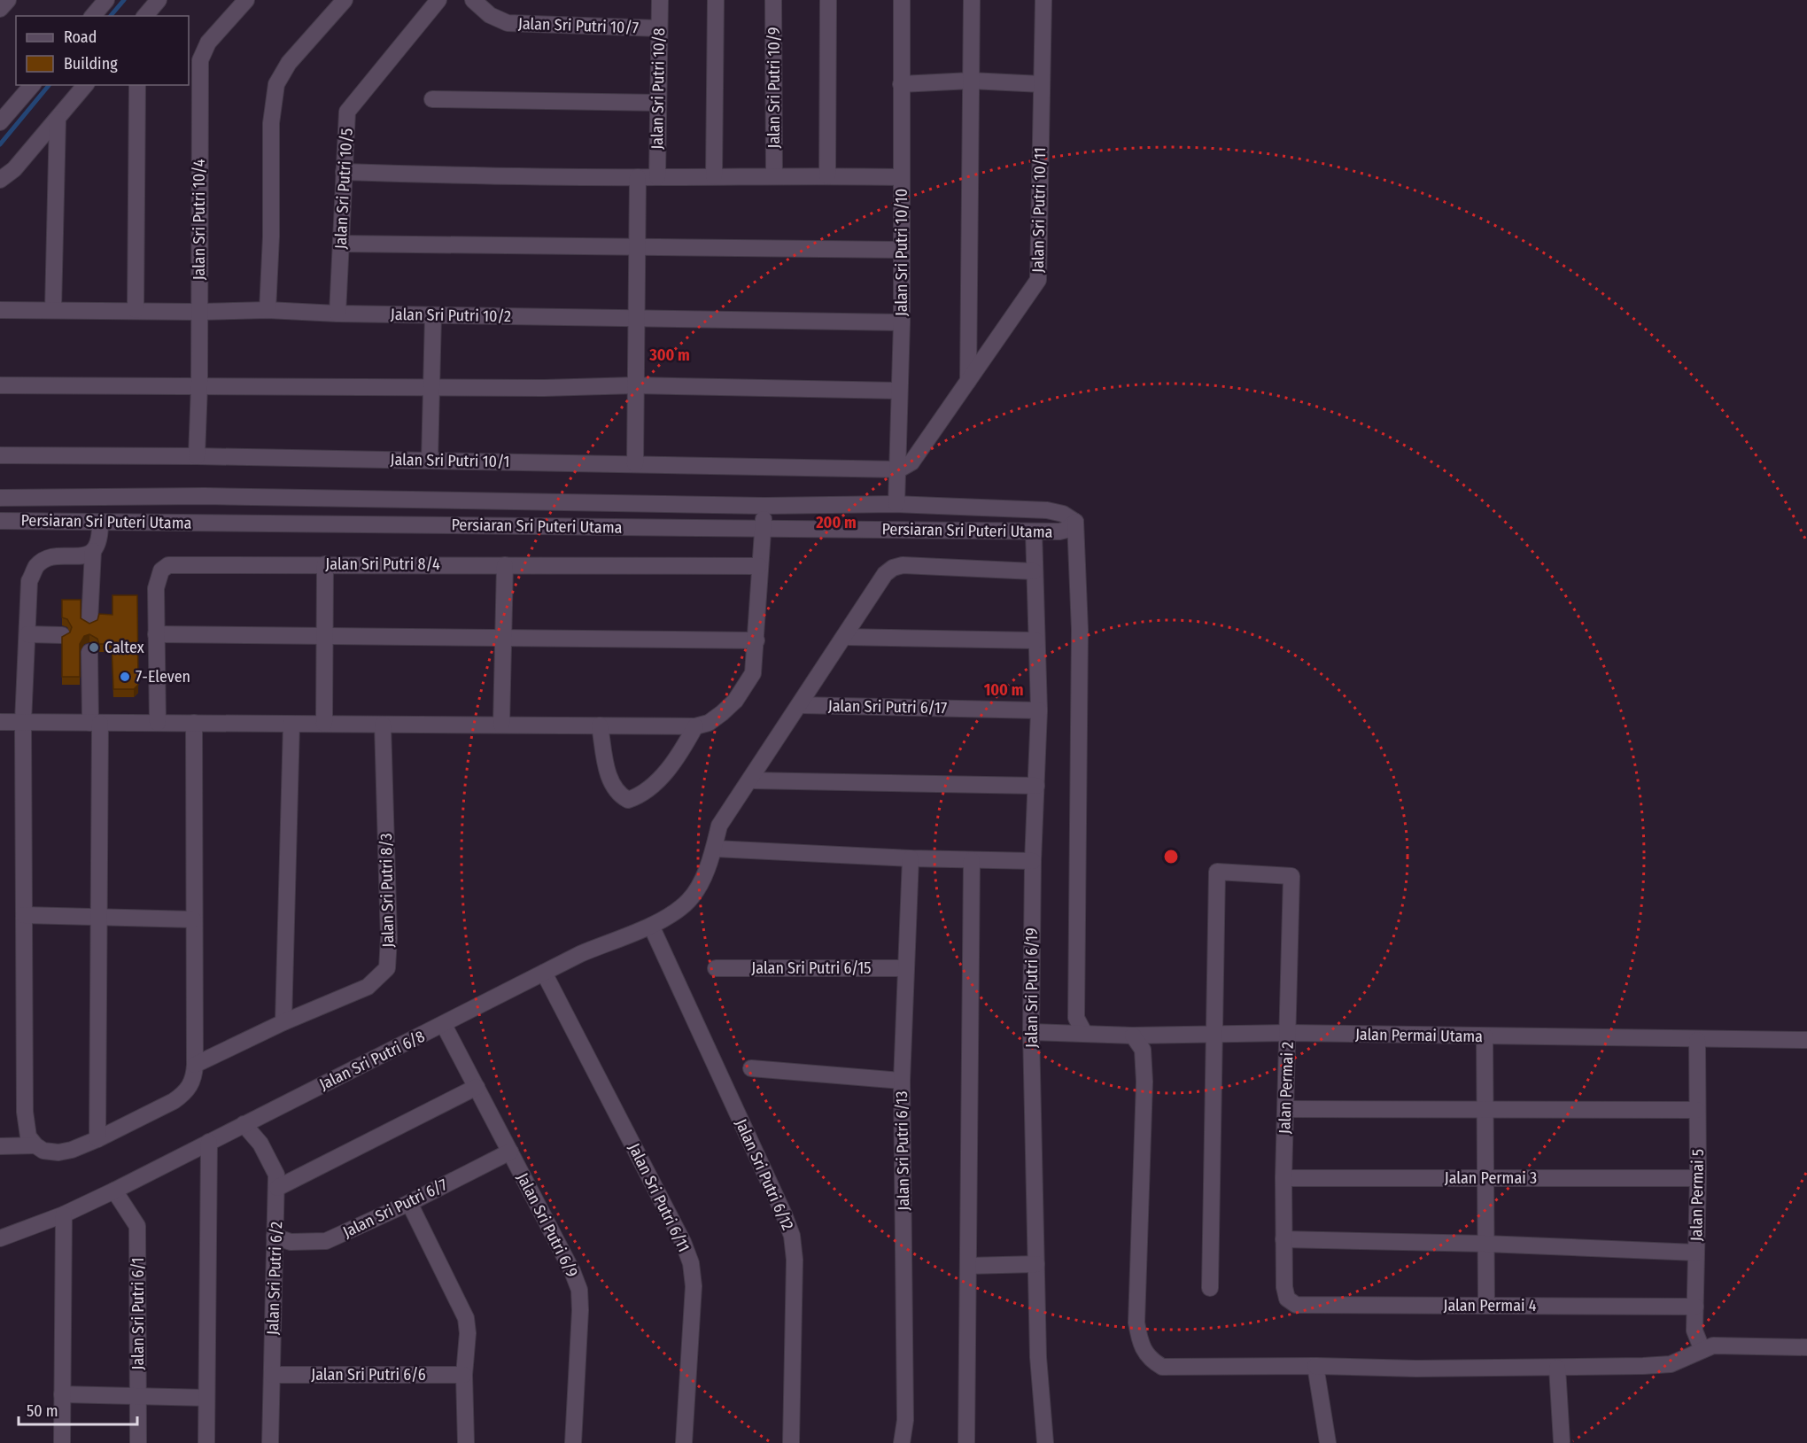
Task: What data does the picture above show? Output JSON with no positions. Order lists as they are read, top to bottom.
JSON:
{
  "streets": {
    "street": [
      "Jalan Sri Putri 10/7",
      "Jalan Sri Putri 10/9",
      "Jalan Sri Putri 10/8",
      "Jalan Sri Putri 10/5",
      "Jalan Sri Putri 10/11",
      "Jalan Sri Putri 10/4",
      "Jalan Sri Putri 10/10",
      "Jalan Sri Putri 10/2",
      "Jalan Sri Putri 10/1",
      "Persiaran Sri Puteri Utama",
      "Jalan Sri Putri 8/4",
      "Jalan Sri Putri 6/17",
      "Jalan Sri Putri 8/3",
      "Jalan Sri Putri 6/15",
      "Jalan Sri Putri 6/19",
      "Jalan Permai Utama",
      "Jalan Sri Putri 6/8",
      "Jalan Permai 2",
      "Jalan Sri Putri 6/13",
      "Jalan Sri Putri 6/12",
      "Jalan Permai 3",
      "Jalan Permai 5",
      "Jalan Sri Putri 6/11",
      "Jalan Sri Putri 6/7",
      "Jalan Sri Putri 6/9",
      "Jalan Sri Putri 6/2",
      "Jalan Permai 4",
      "Jalan Sri Putri 6/1",
      "Jalan Sri Putri 6/6"
    ]
  },
  "crossings": [
    ["Jalan Sri Putri 10/7", "Jalan Sri Putri 10/8"],
    ["Jalan Sri Putri 10/5", "Jalan Sri Putri 10/2"],
    ["Jalan Sri Putri 10/11", "Jalan Sri Putri 10/10"],
    ["Jalan Sri Putri 10/11", "Jalan Sri Putri 10/1"],
    ["Jalan Sri Putri 10/4", "Jalan Sri Putri 10/2"],
    ["Jalan Sri Putri 10/4", "Jalan Sri Putri 10/1"],
    ["Jalan Sri Putri 10/10", "Jalan Sri Putri 10/2"],
    ["Jalan Sri Putri 10/10", "Jalan Sri Putri 10/1"],
    ["Jalan Sri Putri 10/10", "Persiaran Sri Puteri Utama"],
    ["Persiaran Sri Puteri Utama", "Jalan Sri Putri 6/19"],
    ["Jalan Sri Putri 6/17", "Jalan Sri Putri 6/19"],
    ["Jalan Sri Putri 6/17", "Jalan Sri Putri 6/8"],
    ["Jalan Sri Putri 6/15", "Jalan Sri Putri 6/13"],
    ["Jalan Sri Putri 6/19", "Jalan Permai Utama"],
    ["Jalan Sri Putri 6/19", "Jalan Sri Putri 6/8"],
    ["Jalan Permai Utama", "Jalan Permai 2"],
    ["Jalan Permai Utama", "Jalan Permai 5"],
    ["Jalan Sri Putri 6/8", "Jalan Sri Putri 6/12"],
    ["Jalan Sri Putri 6/8", "Jalan Sri Putri 6/11"],
    ["Jalan Sri Putri 6/8", "Jalan Sri Putri 6/9"],
    ["Jalan Sri Putri 6/8", "Jalan Sri Putri 6/2"],
    ["Jalan Sri Putri 6/8", "Jalan Sri Putri 6/1"],
    ["Jalan Permai 2", "Jalan Permai 3"],
    ["Jalan Permai 2", "Jalan Permai 4"],
    ["Jalan Permai 3", "Jalan Permai 5"],
    ["Jalan Permai 5", "Jalan Permai 4"],
    ["Jalan Sri Putri 6/7", "Jalan Sri Putri 6/9"],
    ["Jalan Sri Putri 6/7", "Jalan Sri Putri 6/2"],
    ["Jalan Sri Putri 6/2", "Jalan Sri Putri 6/6"]
  ],
  "places": ["Caltex", "7-Eleven"],
  "legend": ["Road", "Building"],
  "scale_bar": "50 m",
  "rings": ["300 m", "200 m", "100 m"]
}
